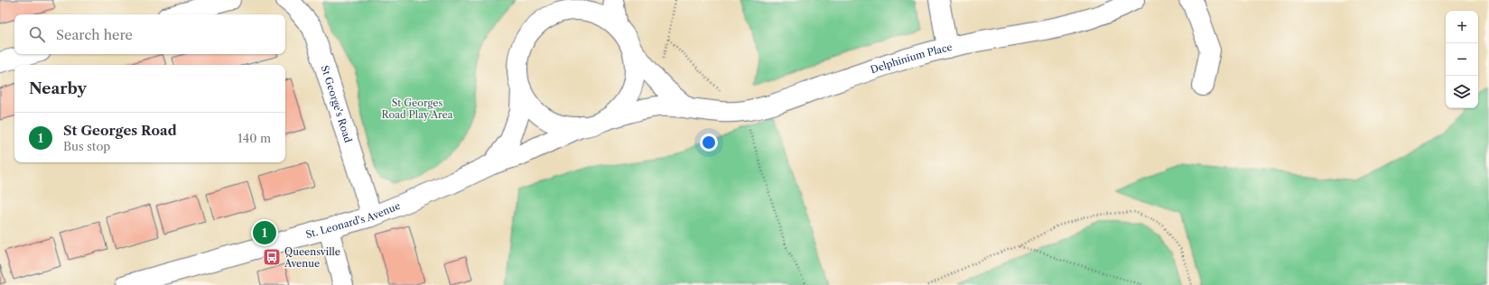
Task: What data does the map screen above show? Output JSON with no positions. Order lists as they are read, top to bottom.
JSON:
{
  "streets": {
    "street": ["Delphinium Place", "St George's Road", "St. Leonard's Avenue"]
  },
  "crossings": [
    ["Delphinium Place", "St. Leonard's Avenue"],
    ["St George's Road", "St. Leonard's Avenue"]
  ],
  "parks": ["St Georges Road Play Area"],
  "places": {
    "bus stop": ["Queensville Avenue"]
  },
  "page": {
    "map_buttons": ["+", "−"],
    "search": "Search here",
    "heading": "Nearby",
    "list": [
      {
        "mark": "1",
        "name": "St Georges Road",
        "note": "Bus stop",
        "value": "140 m"
      }
    ],
    "pins": "1"
  }
}
